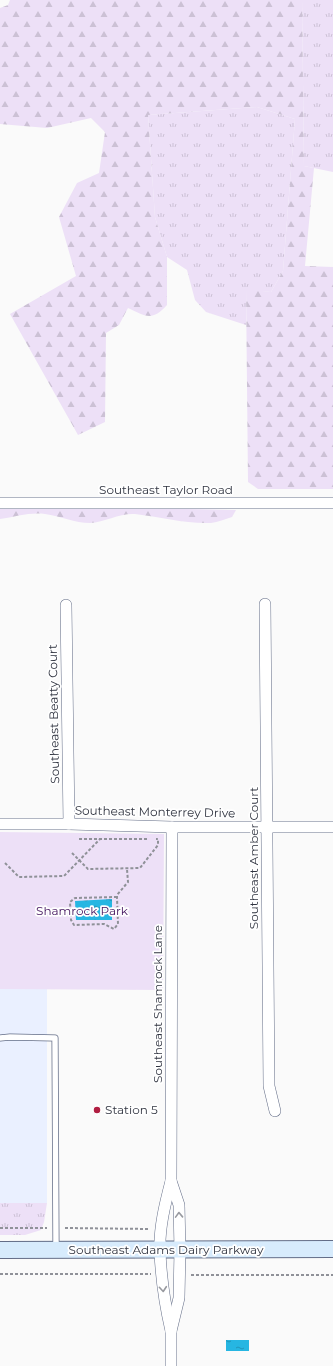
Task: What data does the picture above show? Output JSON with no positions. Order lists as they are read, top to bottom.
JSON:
{
  "streets": {
    "main road": ["Southeast Adams Dairy Parkway"],
    "street": [
      "Southeast Taylor Road",
      "Southeast Beatty Court",
      "Southeast Monterrey Drive",
      "Southeast Amber Court",
      "Southeast Shamrock Lane"
    ]
  },
  "crossings": [
    ["Southeast Beatty Court", "Southeast Monterrey Drive"],
    ["Southeast Monterrey Drive", "Southeast Amber Court"],
    ["Southeast Monterrey Drive", "Southeast Shamrock Lane"],
    ["Southeast Shamrock Lane", "Southeast Adams Dairy Parkway"]
  ],
  "parks": ["Shamrock Park"],
  "places": ["Station 5"]
}
